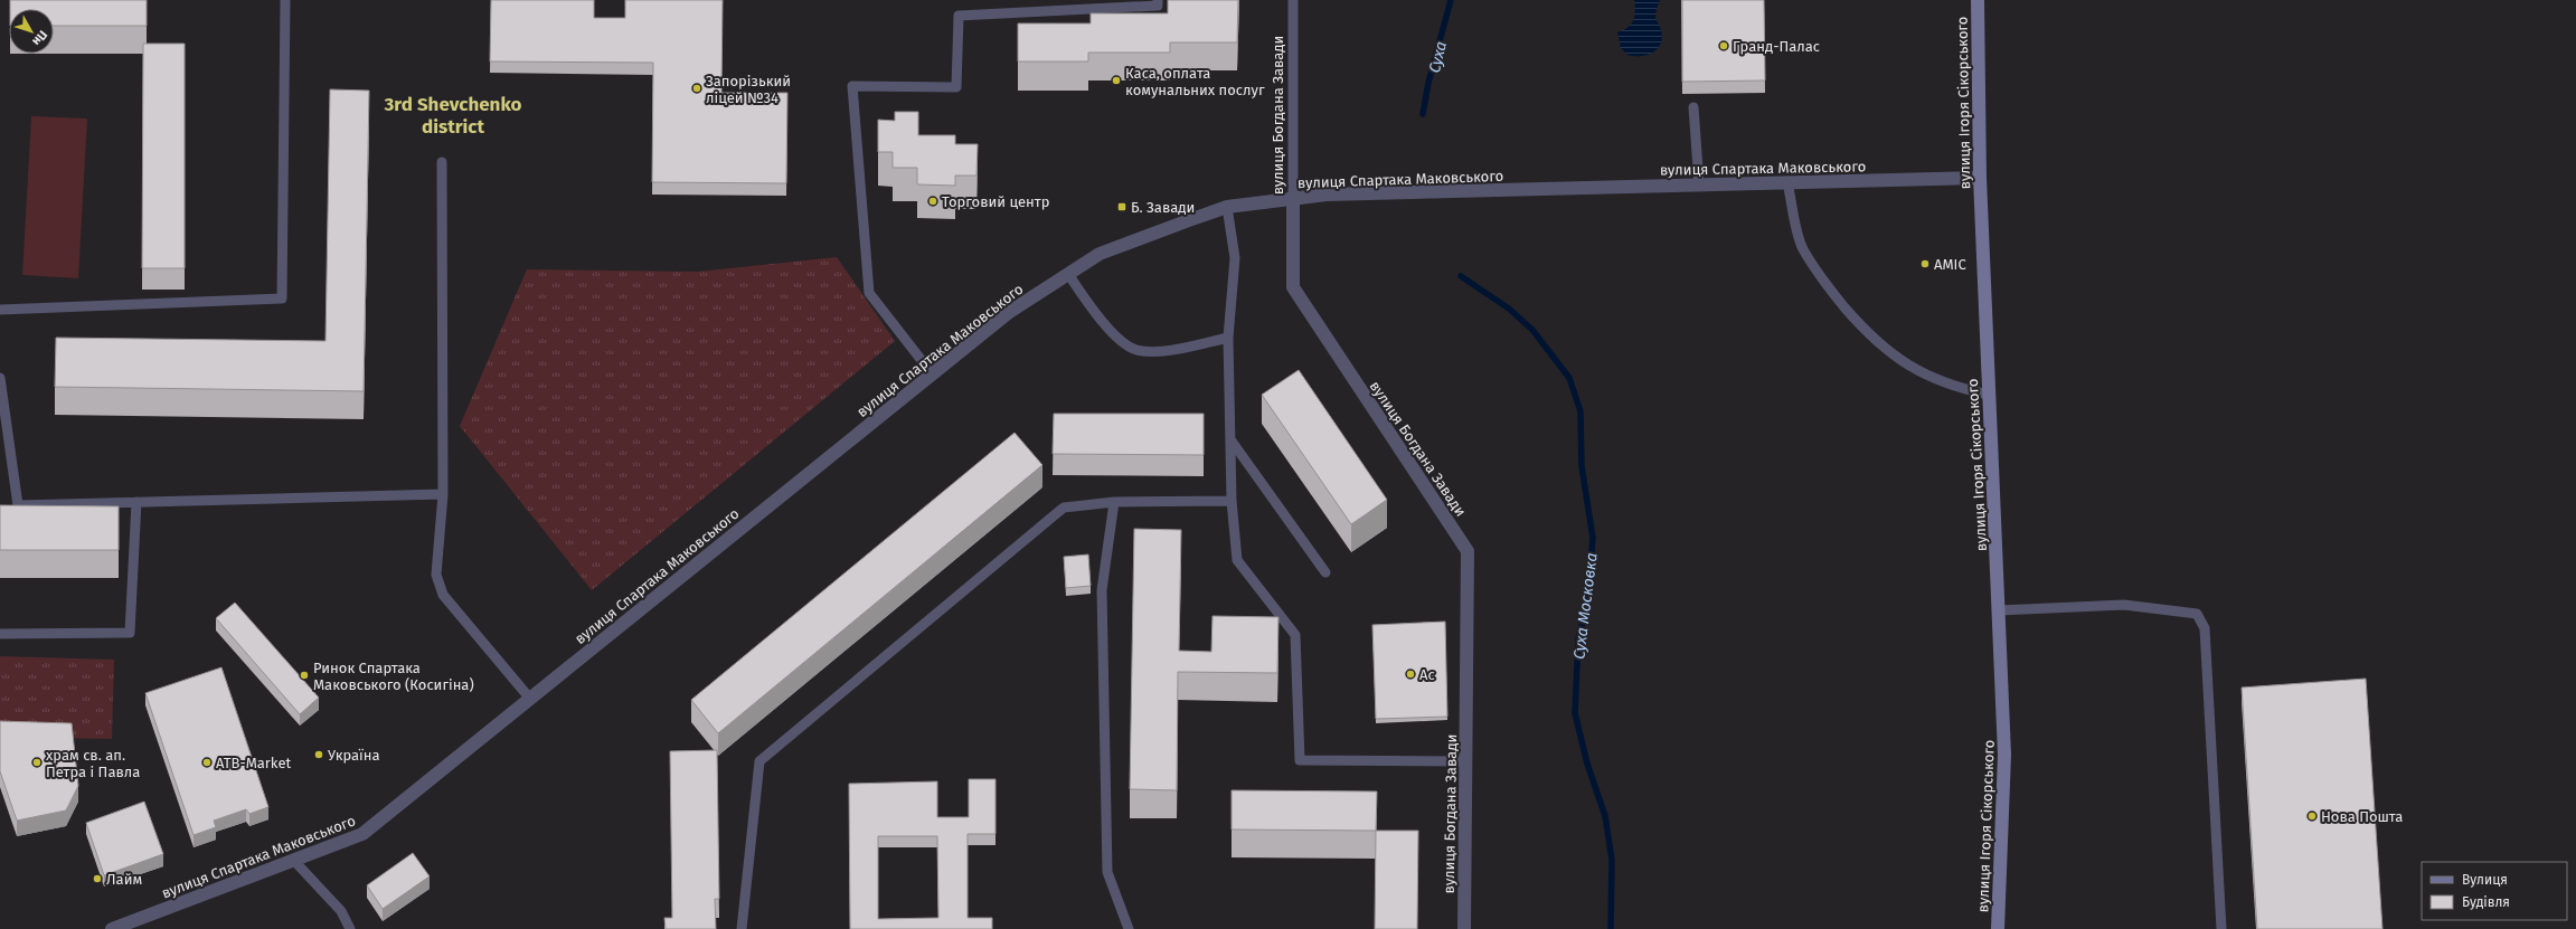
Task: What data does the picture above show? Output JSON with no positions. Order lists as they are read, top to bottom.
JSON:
{
  "streets": {
    "main road": ["вулиця Ігоря Сікорського"],
    "street": ["вулиця Богдана Завади", "вулиця Спартака Маковського"]
  },
  "crossings": [
    ["вулиця Ігоря Сікорського", "вулиця Спартака Маковського"],
    ["вулиця Богдана Завади", "вулиця Спартака Маковського"]
  ],
  "districts": ["3rd Shevchenko district"],
  "water": ["Суха", "Суха Московка"],
  "places": {
    "other": [
      "Гранд-Палас",
      "Каса, оплата комунальних послуг",
      "Запорізький ліцей №34",
      "Торговий центр",
      "AMIC",
      "Ас",
      "Ринок Спартака Маковського (Косигіна)",
      "Україна",
      "храм св. ап. Петра і Павла",
      "ATB-Market",
      "Нова Пошта",
      "Лайм"
    ],
    "transit": ["Б. Завади"]
  },
  "legend": ["Вулиця", "Будівля"],
  "north": "bottom right"
}
